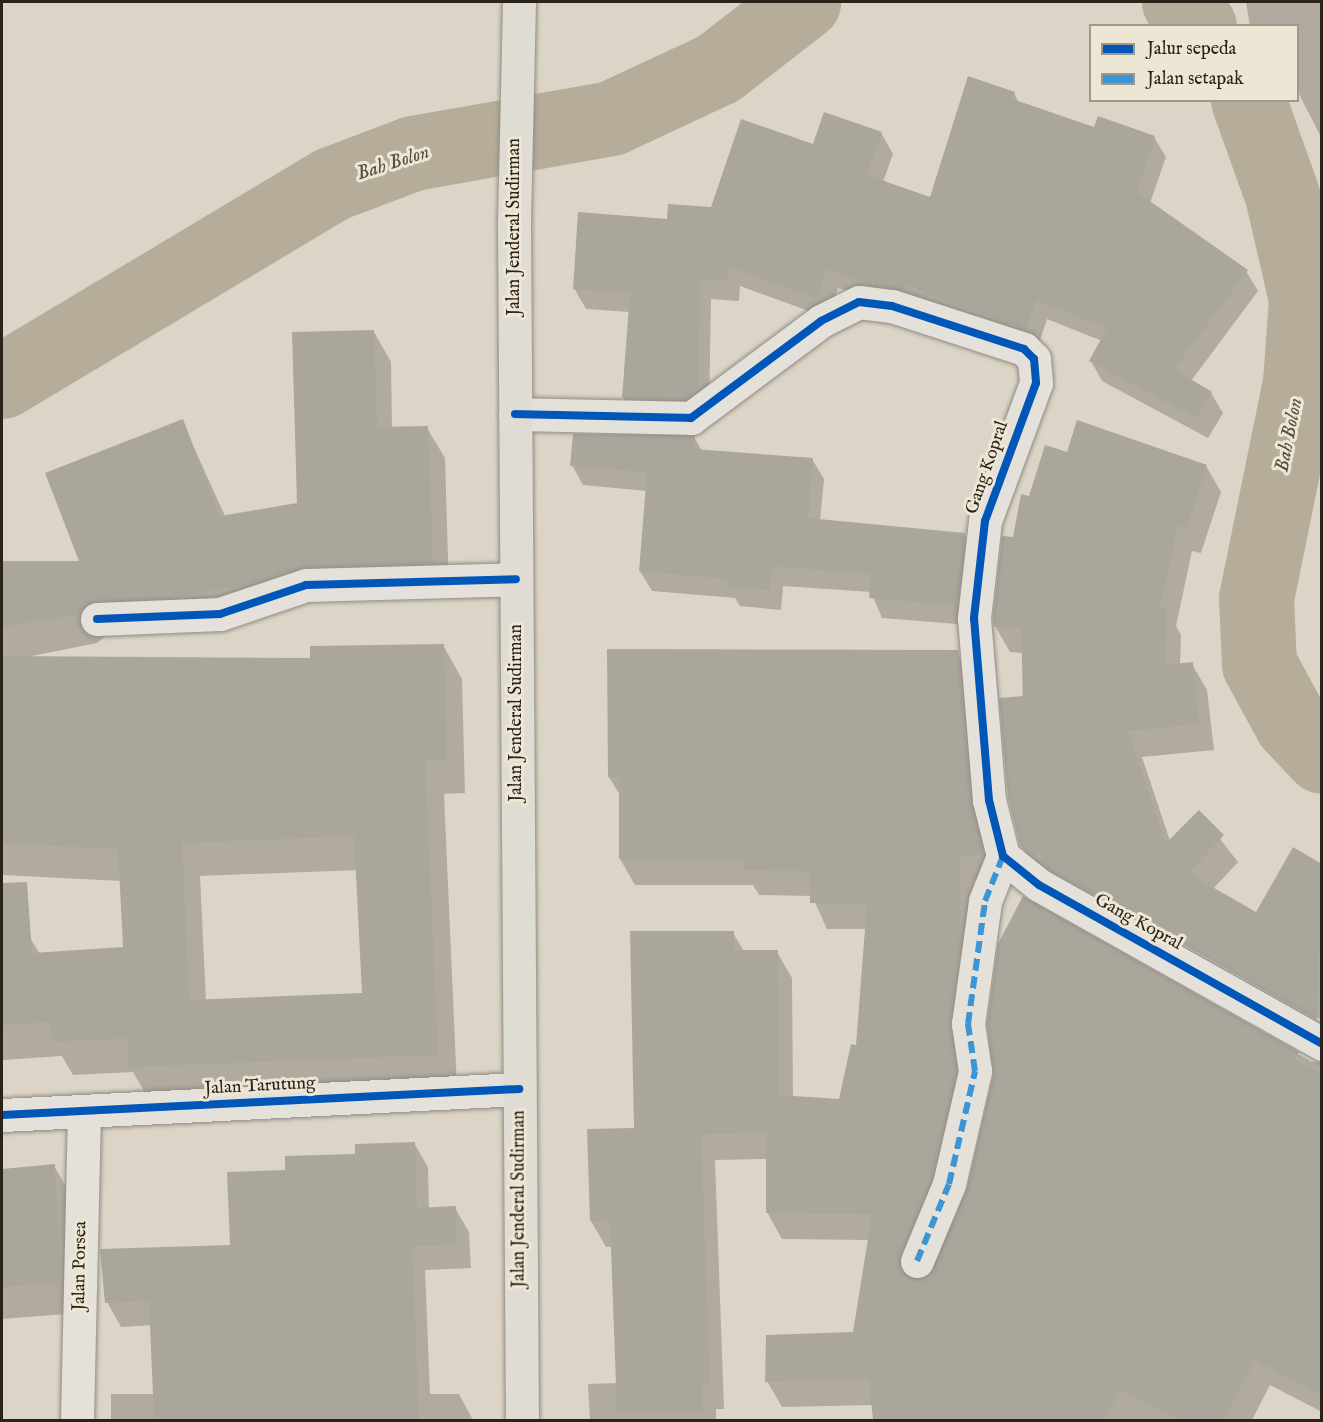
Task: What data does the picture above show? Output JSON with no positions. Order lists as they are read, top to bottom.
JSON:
{
  "streets": {
    "main road": ["Jalan Jenderal Sudirman"],
    "street": ["Gang Kopral", "Jalan Tarutung", "Jalan Porsea"]
  },
  "crossings": [
    ["Jalan Jenderal Sudirman", "Gang Kopral"],
    ["Jalan Jenderal Sudirman", "Jalan Tarutung"],
    ["Jalan Tarutung", "Jalan Porsea"]
  ],
  "water": ["Bah Bolon"],
  "legend": ["Jalur sepeda", "Jalan setapak"]
}
